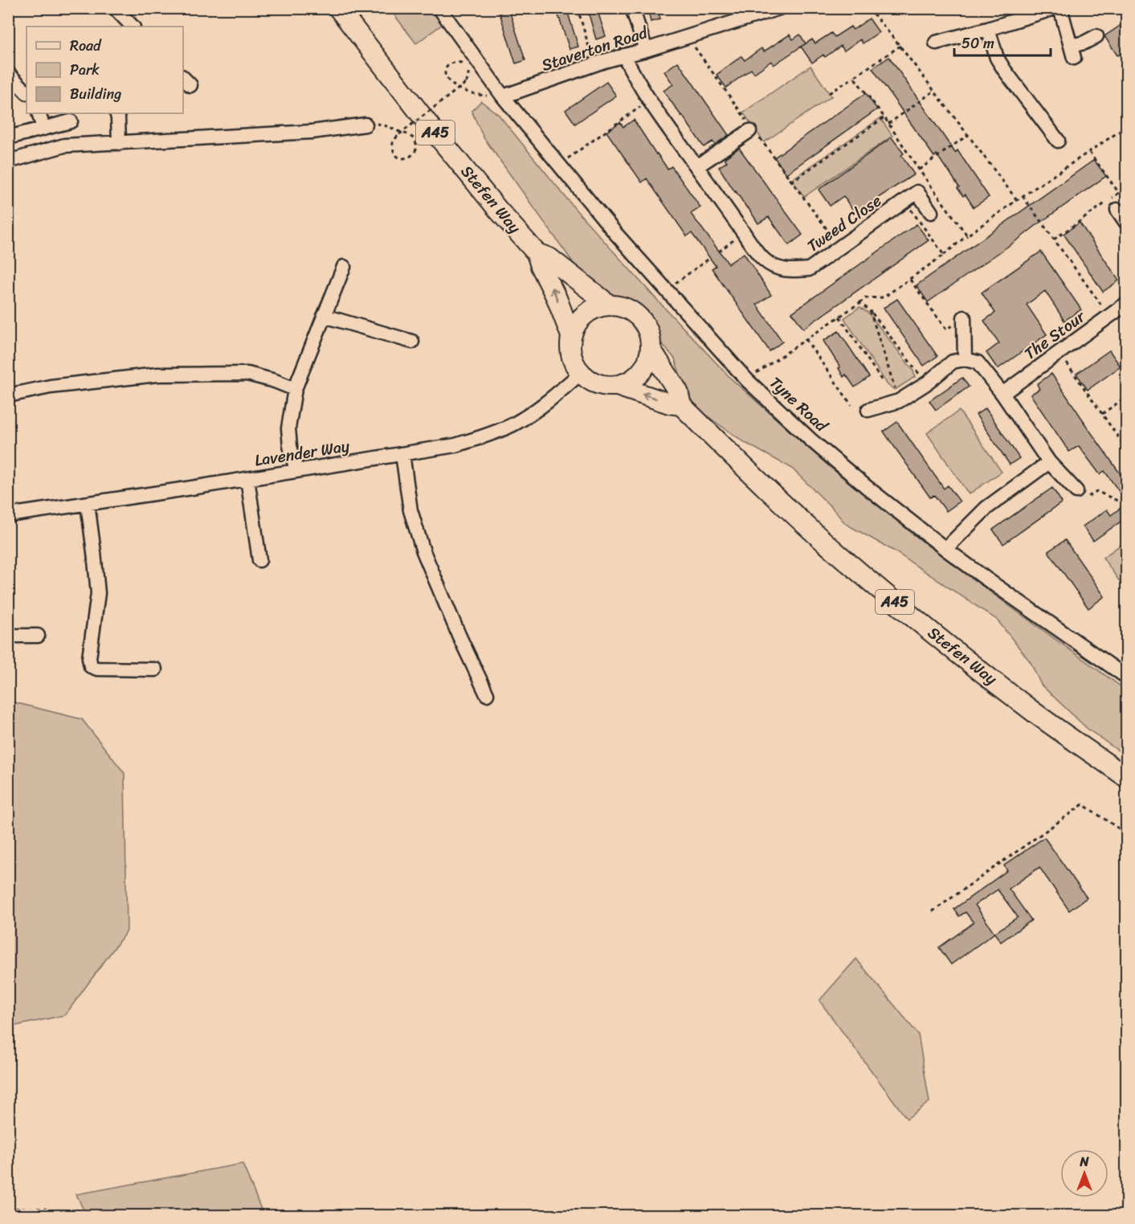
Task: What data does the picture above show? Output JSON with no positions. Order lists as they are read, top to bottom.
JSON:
{
  "streets": {
    "highway": ["A45", "Stefen Way"],
    "street": [
      "Staverton Road",
      "Tweed Close",
      "The Stour",
      "Tyne Road",
      "Lavender Way"
    ]
  },
  "crossings": [
    ["Staverton Road", "Tweed Close"],
    ["Staverton Road", "Tyne Road"],
    ["Stefen Way", "Lavender Way"]
  ],
  "legend": ["Road", "Park", "Building"],
  "scale_bar": "50 m",
  "north": "top"
}
